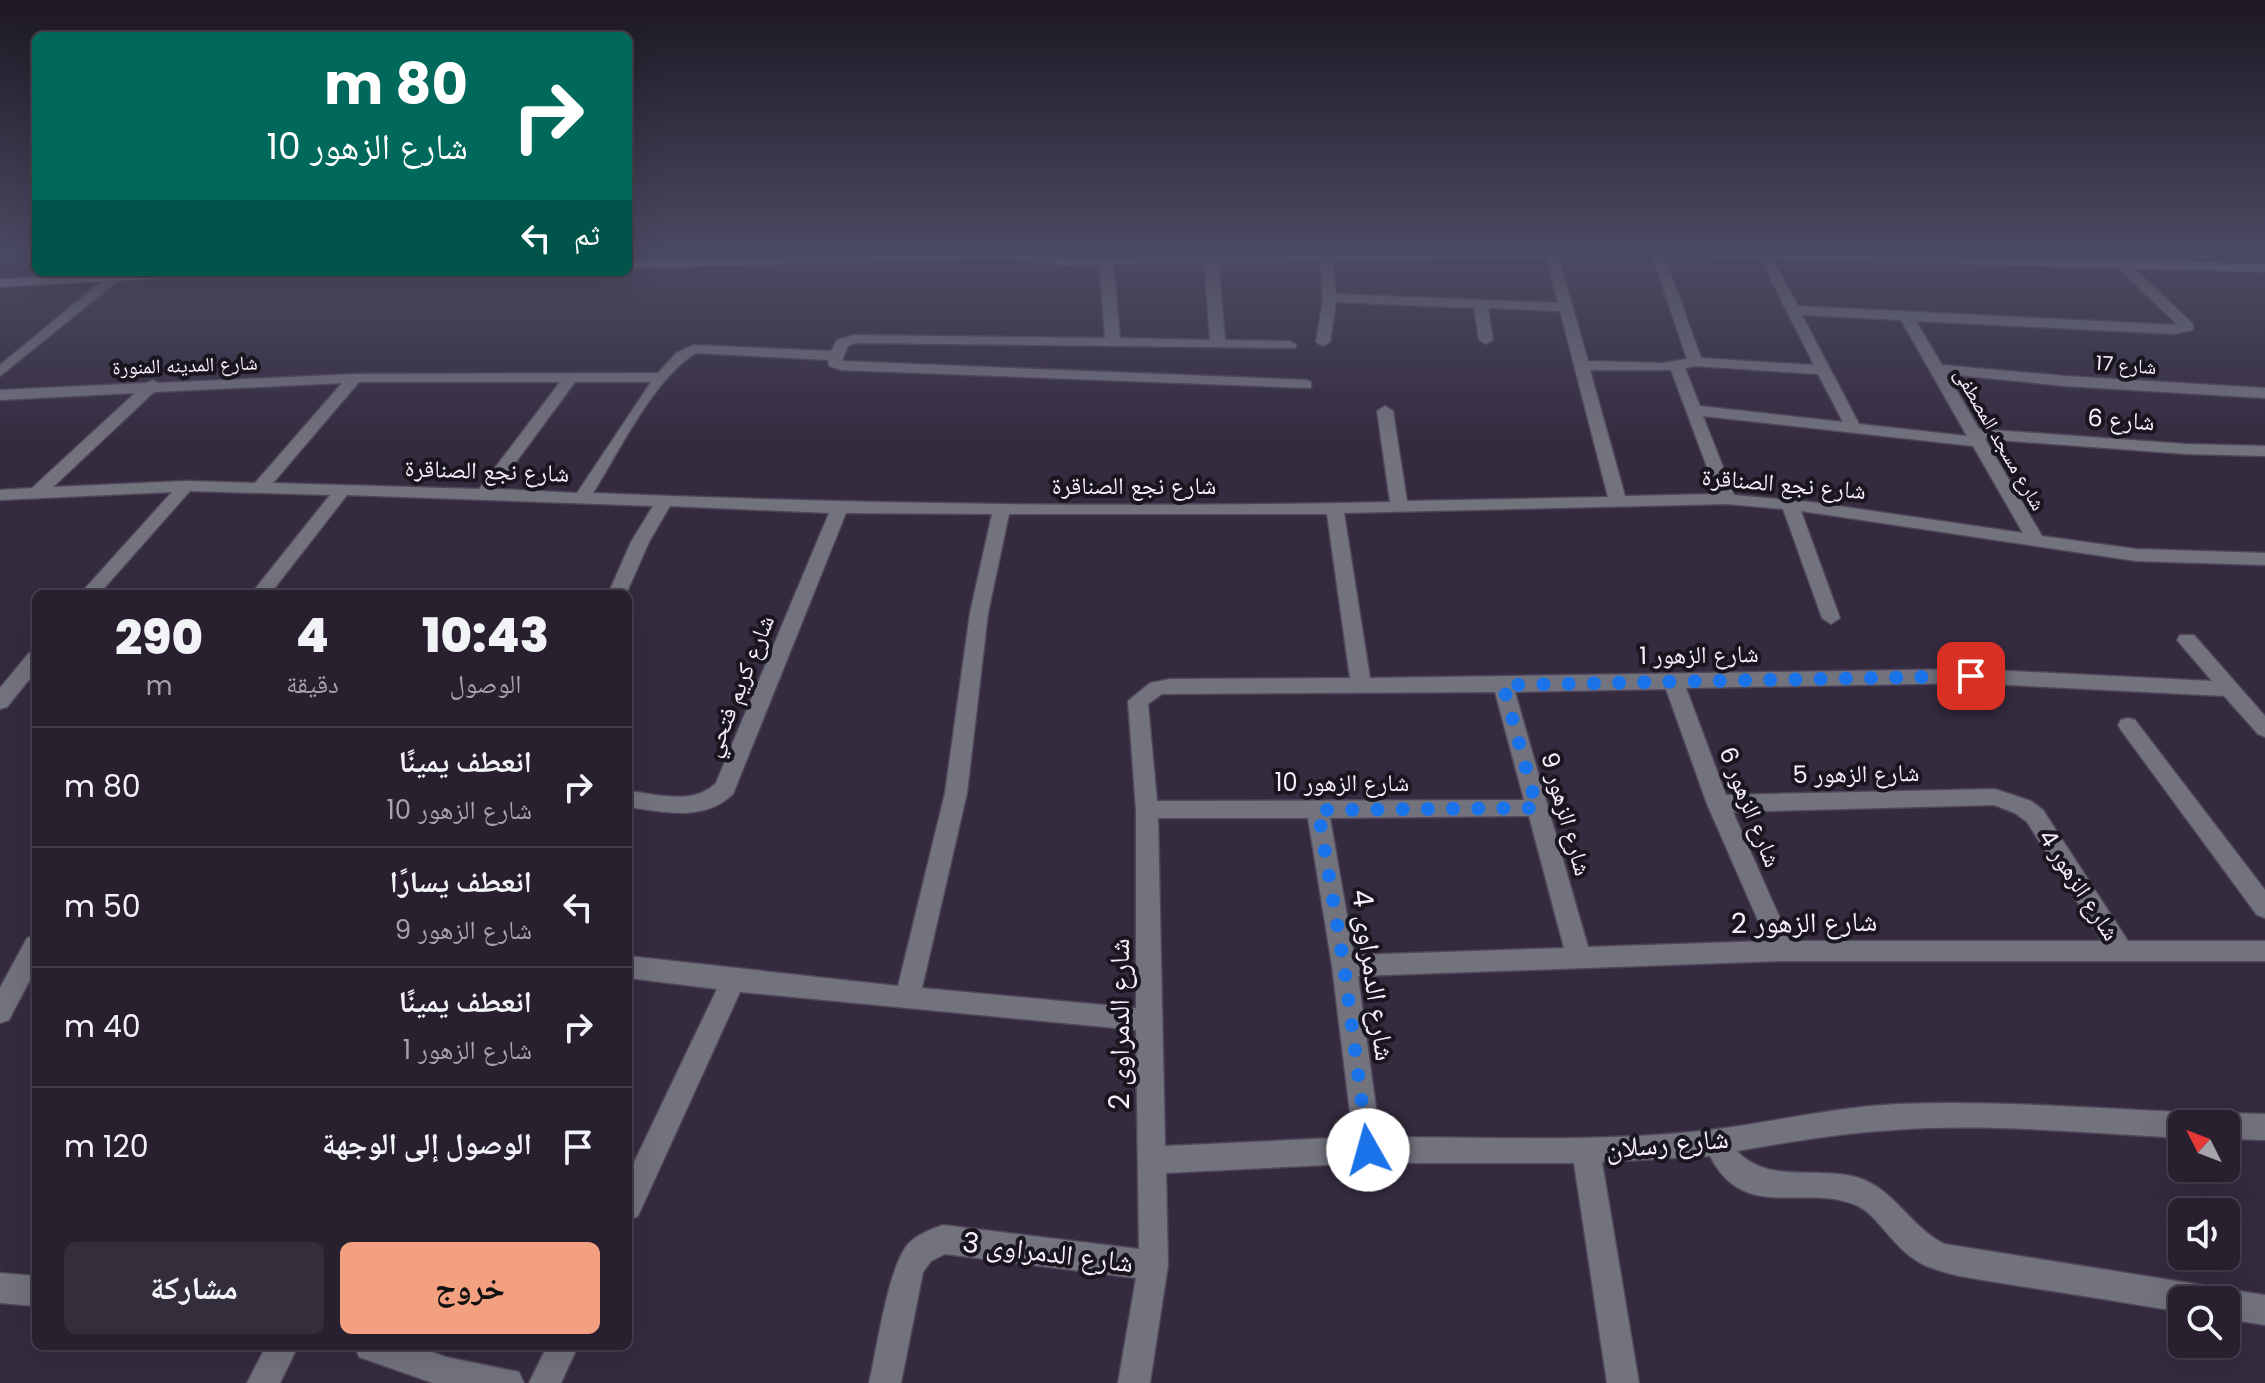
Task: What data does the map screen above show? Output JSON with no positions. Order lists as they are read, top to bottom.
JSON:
{
  "streets": {
    "street": [
      "شارع المدينه المنورة",
      "شارع 17",
      "شارع 6",
      "شارع مسجد المصطفى",
      "شارع نجع الصناقرة",
      "شارع الزهور 1",
      "شارع كريم فتحي",
      "شارع الزهور 5",
      "شارع الزهور 10",
      "شارع الزهور 6",
      "شارع الزهور 9",
      "شارع الزهور 4",
      "شارع الزهور 2",
      "شارع الدمراوى 4",
      "شارع الدمراوى 2",
      "شارع رسلان",
      "شارع الدمراوى 3"
    ]
  },
  "crossings": [
    ["شارع 17", "شارع مسجد المصطفى"],
    ["شارع 6", "شارع مسجد المصطفى"],
    ["شارع مسجد المصطفى", "شارع نجع الصناقرة"],
    ["شارع نجع الصناقرة", "شارع كريم فتحي"],
    ["شارع الزهور 1", "شارع الزهور 6"],
    ["شارع الزهور 1", "شارع الزهور 9"],
    ["شارع الزهور 1", "شارع الدمراوى 2"],
    ["شارع الزهور 5", "شارع الزهور 6"],
    ["شارع الزهور 5", "شارع الزهور 4"],
    ["شارع الزهور 10", "شارع الزهور 9"],
    ["شارع الزهور 10", "شارع الدمراوى 4"],
    ["شارع الزهور 10", "شارع الدمراوى 2"],
    ["شارع الزهور 6", "شارع الزهور 2"],
    ["شارع الزهور 9", "شارع الزهور 2"],
    ["شارع الزهور 4", "شارع الزهور 2"],
    ["شارع الزهور 2", "شارع الدمراوى 4"],
    ["شارع الدمراوى 4", "شارع رسلان"],
    ["شارع الدمراوى 2", "شارع رسلان"],
    ["شارع الدمراوى 2", "شارع الدمراوى 3"]
  ],
  "north": "top left",
  "page": {
    "turn": ["80 m", "شارع الزهور 10"],
    "then": "ثم",
    "eta": [
      "10:43",
      "الوصول",
      "4",
      "دقيقة",
      "290",
      "m"
    ],
    "list": [
      {
        "name": "انعطف يمينًا",
        "note": "شارع الزهور 10",
        "value": "80 m"
      },
      {
        "name": "انعطف يسارًا",
        "note": "شارع الزهور 9",
        "value": "50 m"
      },
      {
        "name": "انعطف يمينًا",
        "note": "شارع الزهور 1",
        "value": "40 m"
      },
      {
        "name": "الوصول إلى الوجهة",
        "value": "120 m"
      }
    ],
    "buttons": ["خروج", "مشاركة"]
  }
}
